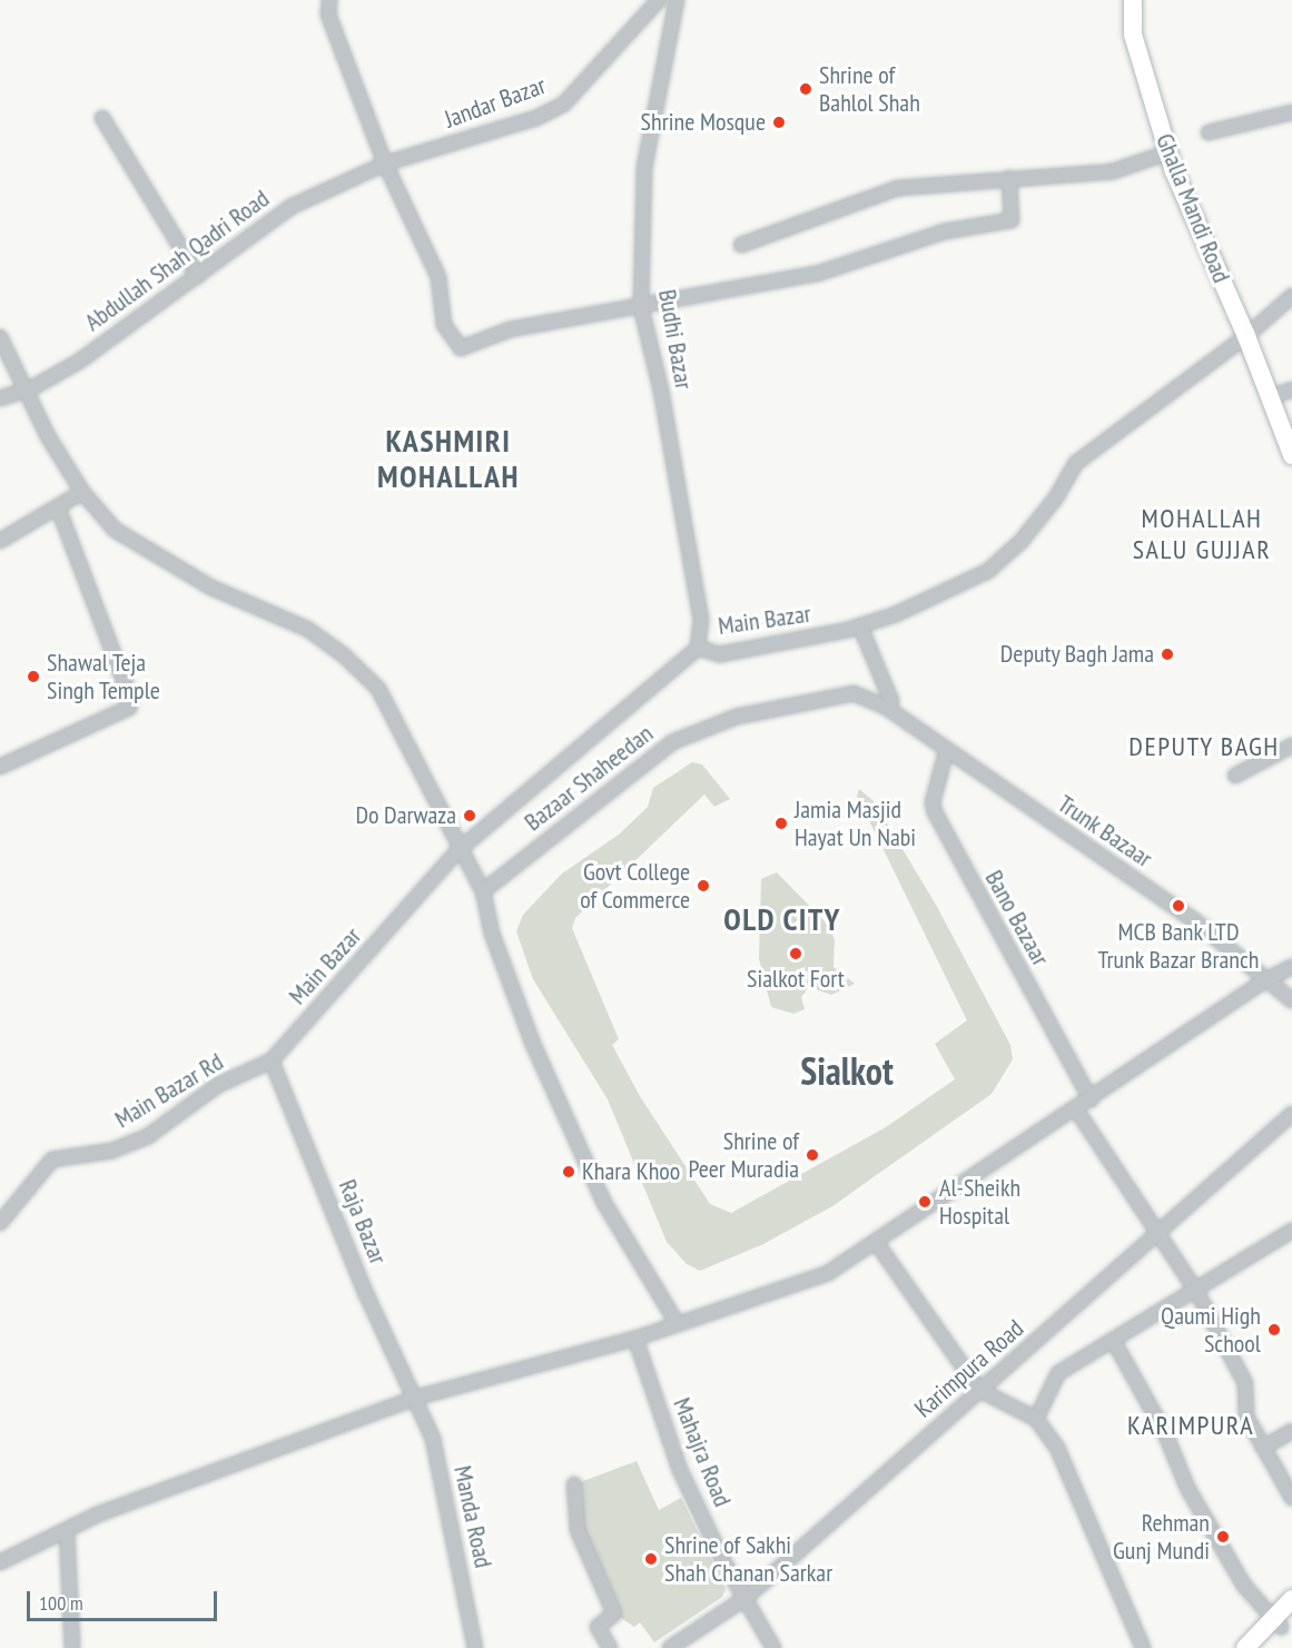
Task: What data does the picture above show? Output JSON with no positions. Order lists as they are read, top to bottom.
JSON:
{
  "streets": {
    "main road": ["Ghalla Mandi Road"],
    "street": [
      "Jandar Bazar",
      "Abdullah Shah Qadri Road",
      "Budhi Bazar",
      "Main Bazar",
      "Bazaar Shaheedan",
      "Trunk Bazaar",
      "Bano Bazaar",
      "Main Bazar Rd",
      "Raja Bazar",
      "Karimpura Road",
      "Mahajra Road",
      "Manda Road"
    ]
  },
  "crossings": [
    ["Jandar Bazar", "Abdullah Shah Qadri Road"],
    ["Ghalla Mandi Road", "Main Bazar"],
    ["Budhi Bazar", "Main Bazar"],
    ["Main Bazar", "Main Bazar Rd"],
    ["Main Bazar", "Raja Bazar"],
    ["Bazaar Shaheedan", "Trunk Bazaar"],
    ["Trunk Bazaar", "Bano Bazaar"],
    ["Main Bazar Rd", "Raja Bazar"],
    ["Raja Bazar", "Manda Road"],
    ["Karimpura Road", "Mahajra Road"]
  ],
  "districts": [
    "KASHMIRI MOHALLAH",
    "MOHALLAH SALU GUJJAR",
    "DEPUTY BAGH",
    "OLD CITY",
    "Sialkot",
    "KARIMPURA"
  ],
  "places": [
    "Shrine of Bahlol Shah",
    "Shrine Mosque",
    "Deputy Bagh Jama",
    "Shawal Teja Singh Temple",
    "Do Darwaza",
    "Jamia Masjid Hayat Un Nabi",
    "Govt College of Commerce",
    "MCB Bank LTD Trunk Bazar Branch",
    "Sialkot Fort",
    "Shrine of Peer Muradia",
    "Khara Khoo",
    "Al-Sheikh Hospital",
    "Qaumi High School",
    "Rehman Gunj Mundi",
    "Shrine of Sakhi Shah Chanan Sarkar"
  ],
  "scale_bar": "100 m"
}
